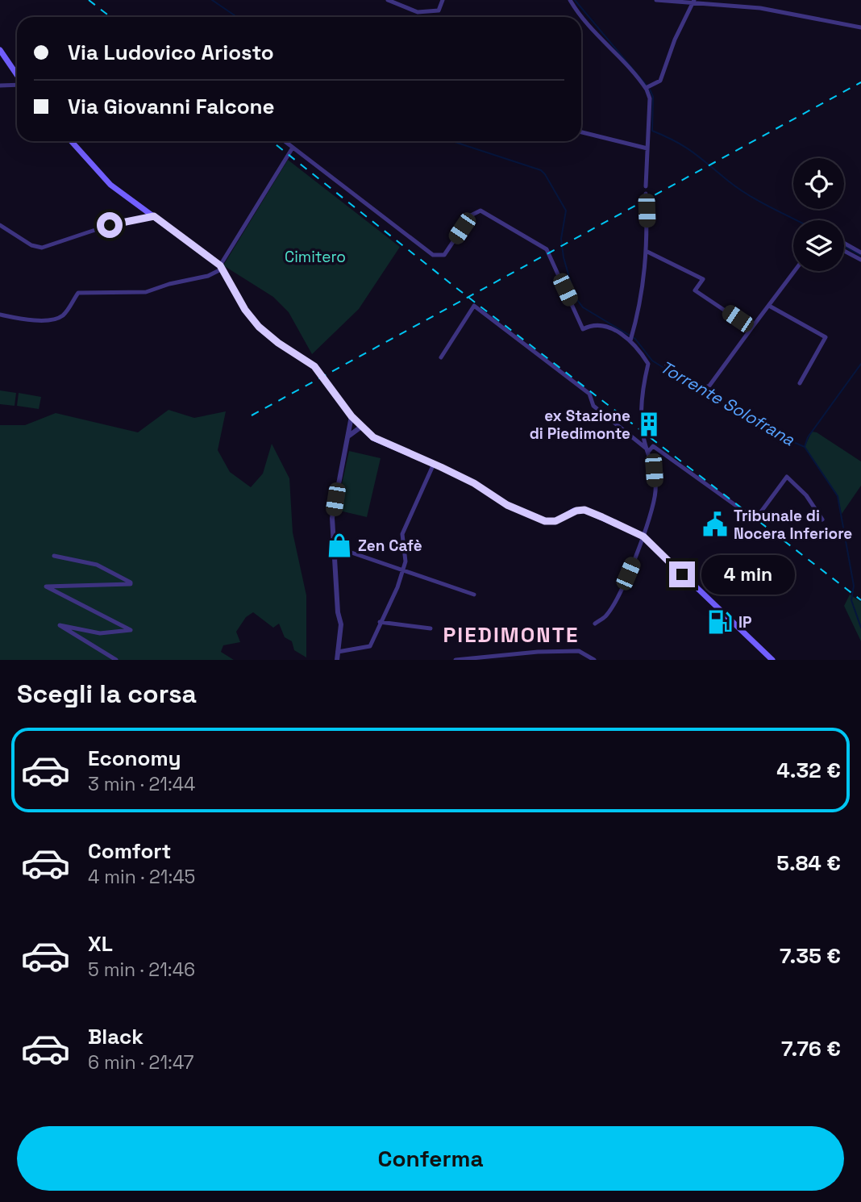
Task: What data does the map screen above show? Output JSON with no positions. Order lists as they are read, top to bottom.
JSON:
{
  "districts": ["PIEDIMONTE"],
  "water": ["Torrente Solofrana"],
  "parks": ["Cimitero"],
  "places": {
    "building": ["ex Stazione di Piedimonte"],
    "public building": ["Tribunale di Nocera Inferiore"],
    "shop": ["Zen Cafè"],
    "fuel station": ["IP"]
  },
  "page": {
    "banner": ["Via Ludovico Ariosto", "Via Giovanni Falcone"],
    "bubble": "4 min",
    "heading": "Scegli la corsa",
    "list": [
      {
        "name": "Economy",
        "note": "3 min · 21:44",
        "value": "4.32 €"
      },
      {
        "name": "Comfort",
        "note": "4 min · 21:45",
        "value": "5.84 €"
      },
      {
        "name": "XL",
        "note": "5 min · 21:46",
        "value": "7.35 €"
      },
      {
        "name": "Black",
        "note": "6 min · 21:47",
        "value": "7.76 €"
      }
    ],
    "buttons": "Conferma"
  }
}
